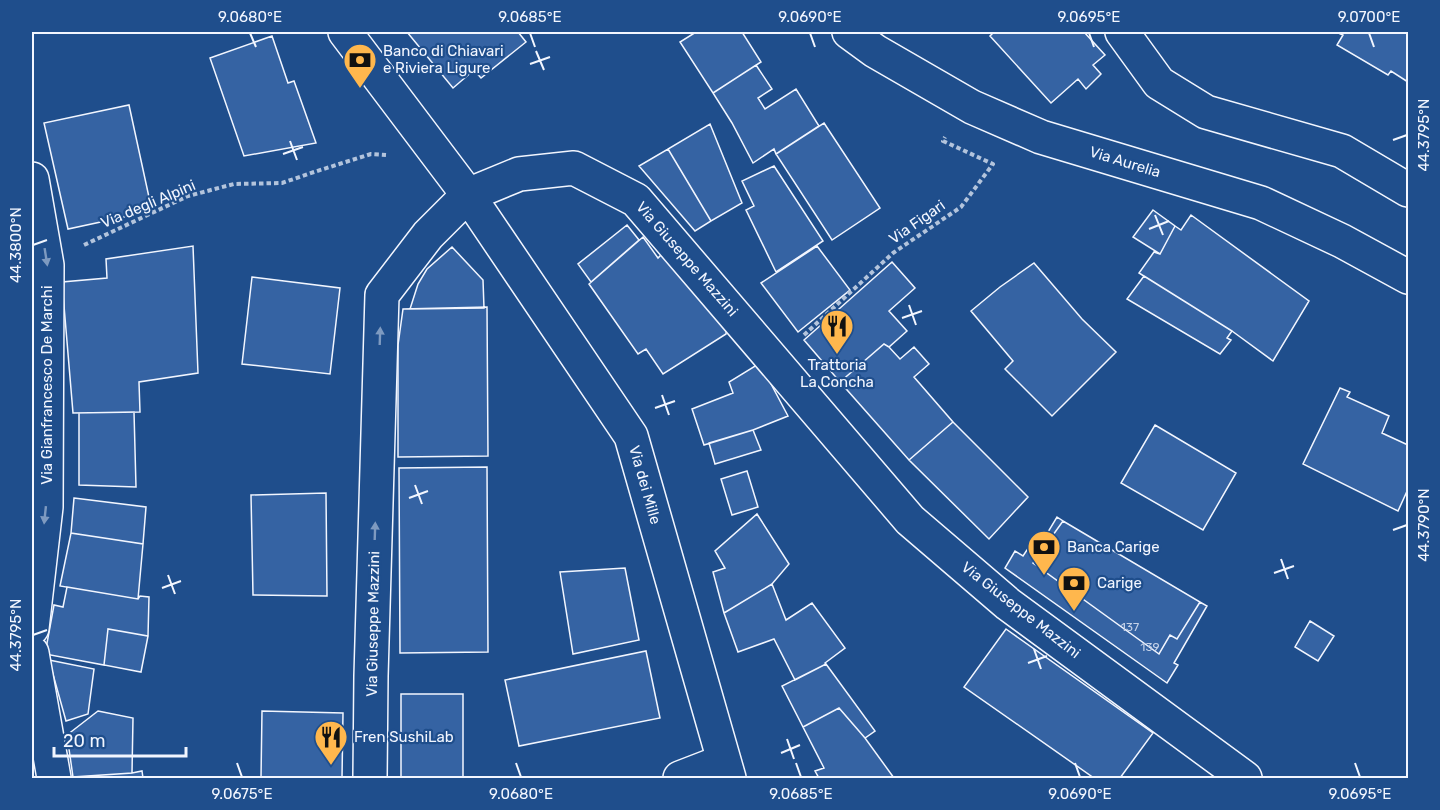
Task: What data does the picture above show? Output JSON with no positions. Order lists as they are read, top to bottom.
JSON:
{
  "streets": {
    "street": [
      "Via Aurelia",
      "Via Giuseppe Mazzini",
      "Via Gianfrancesco De Marchi",
      "Via dei Mille"
    ],
    "path": ["Via degli Alpini", "Via Figari"]
  },
  "crossings": [
    ["Via Aurelia", "Via Figari"],
    ["Via degli Alpini", "Via Gianfrancesco De Marchi"],
    ["Via degli Alpini", "Via dei Mille"],
    ["Via Figari", "Via Giuseppe Mazzini"],
    ["Via Giuseppe Mazzini", "Via dei Mille"]
  ],
  "one_way": ["Via Giuseppe Mazzini", "Via Gianfrancesco De Marchi"],
  "places": {
    "bank": ["Banco di Chiavari e Riviera Ligure", "Banca Carige", "Carige"],
    "restaurant": ["Trattoria La Concha", "Fren SushiLab"]
  },
  "house_numbers": ["137", "139"],
  "scale_bar": "20 m",
  "coordinates": [
    "9.0680°E",
    "9.0685°E",
    "9.0690°E",
    "9.0695°E",
    "9.0700°E",
    "44.3795°N",
    "44.3800°N",
    "44.3790°N",
    "9.0675°E"
  ]
}
